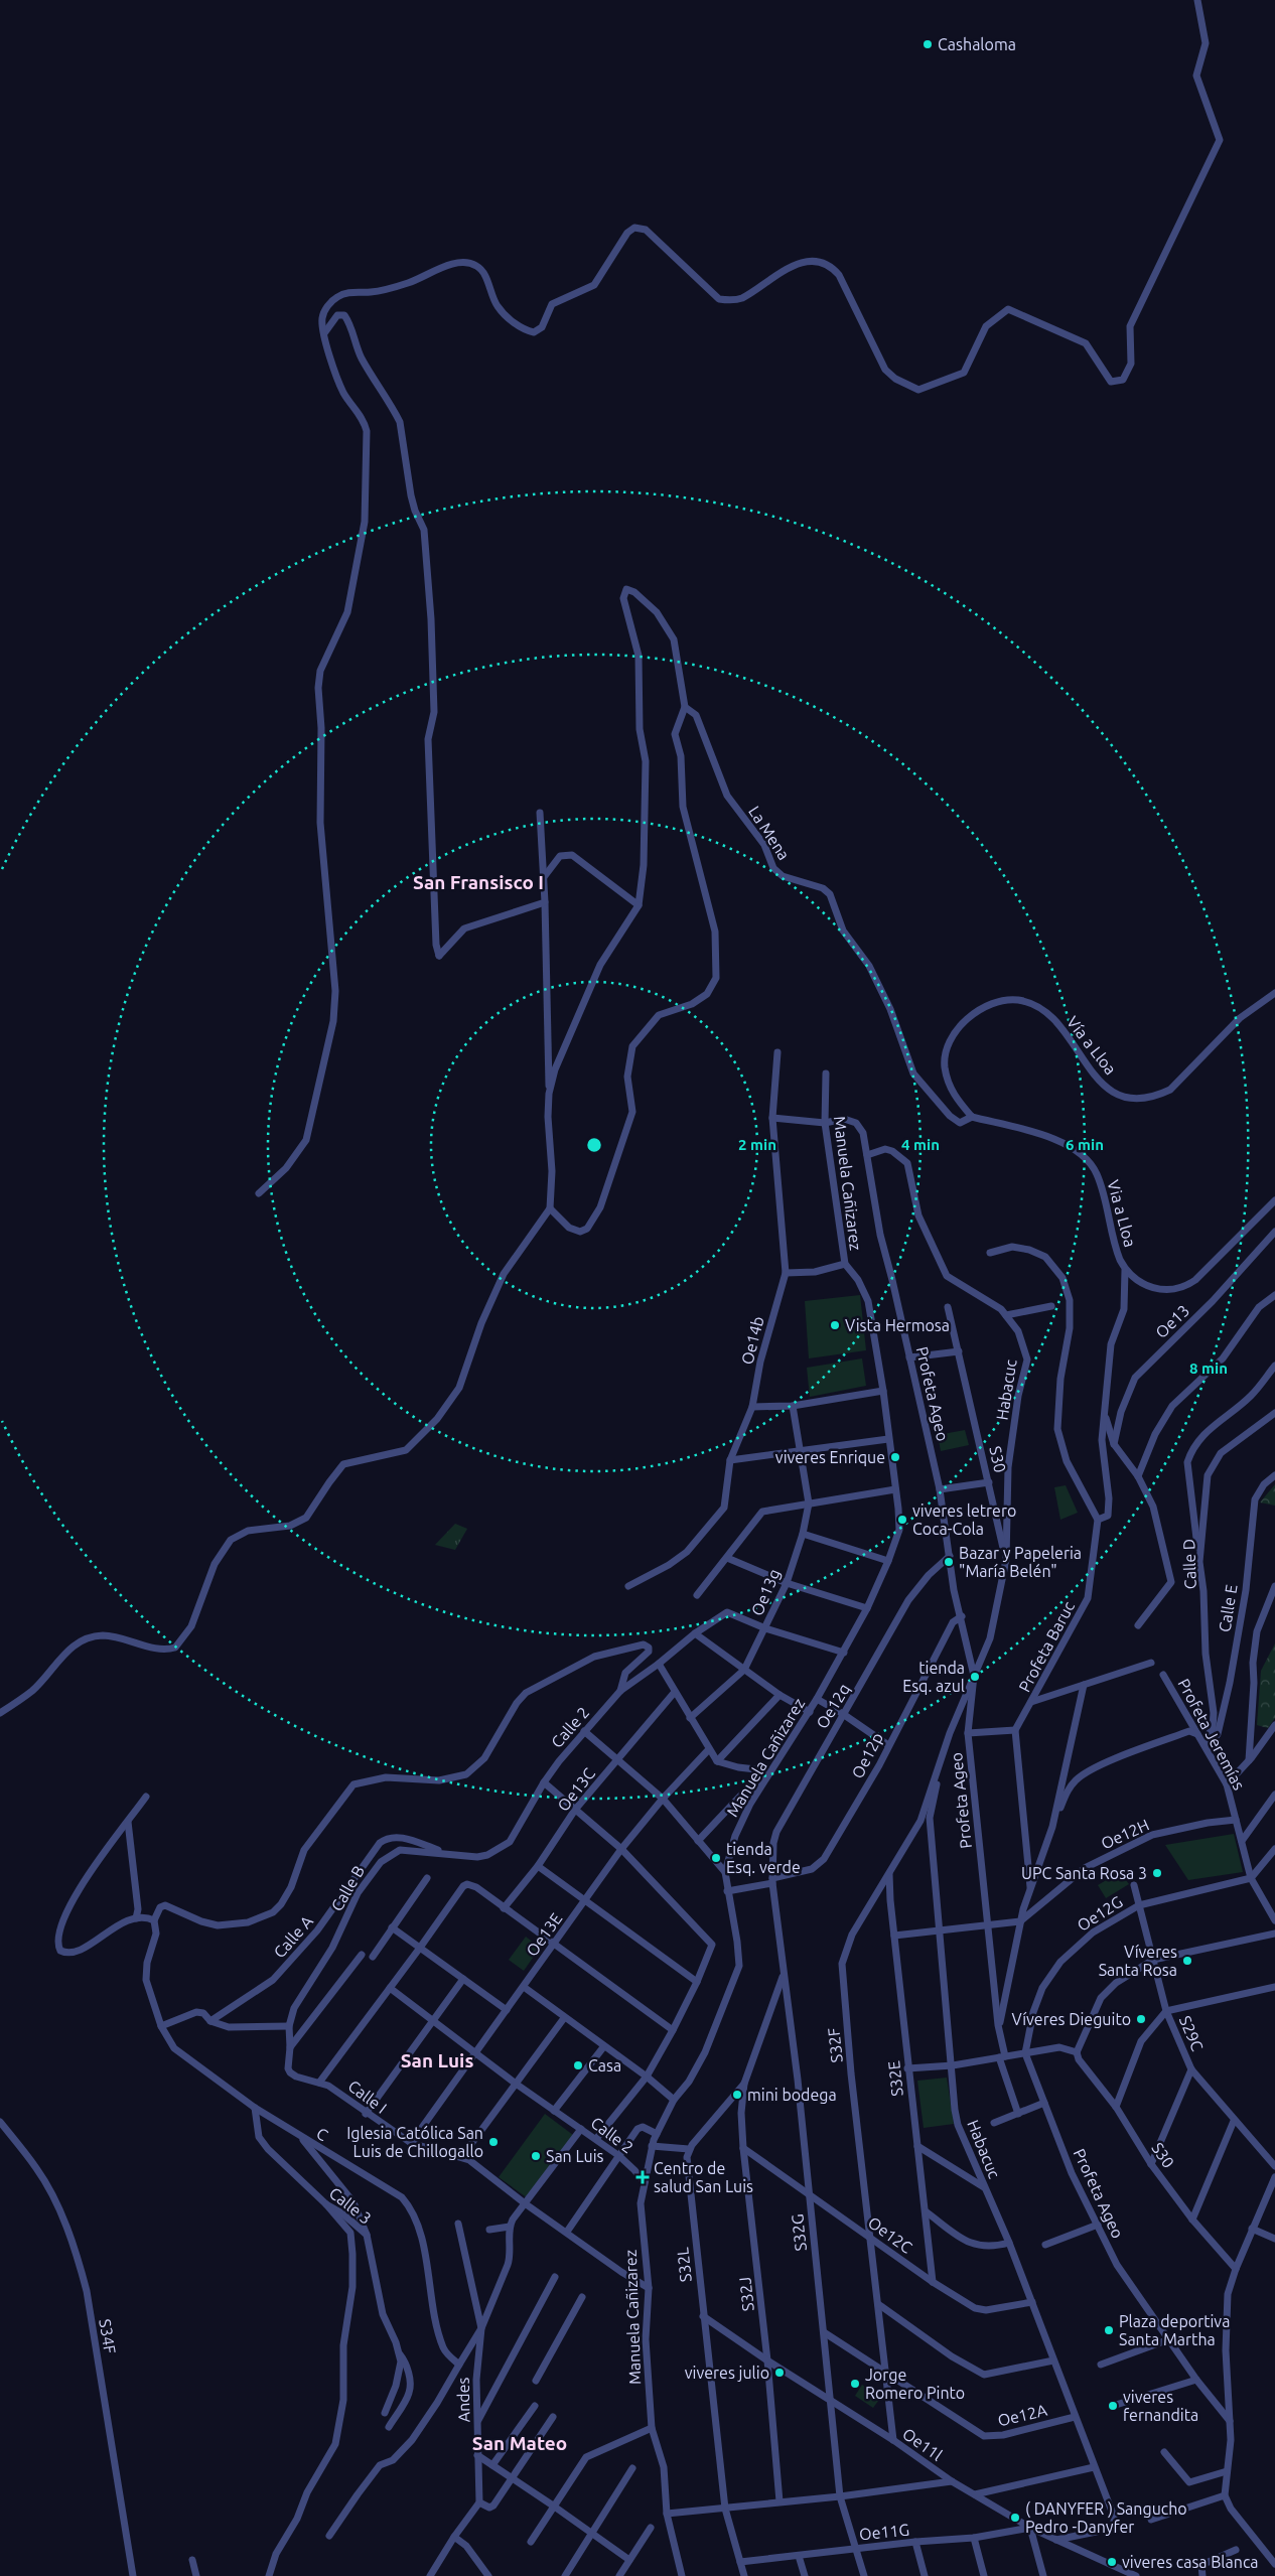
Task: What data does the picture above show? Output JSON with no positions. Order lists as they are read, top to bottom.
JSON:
{
  "streets": {
    "street": [
      "La Mena",
      "Vía a Lloa",
      "Manuela Cañizarez",
      "Via a Lloa",
      "Oe13",
      "Oe14b",
      "Habacuc",
      "Profeta Ageo",
      "S30",
      "Calle D",
      "Oe13g",
      "Calle E",
      "Profeta Baruc",
      "Oe12q",
      "Calle 2",
      "Profeta Jeremías",
      "Oe12p",
      "Oe13C",
      "Oe12H",
      "Calle B",
      "Oe12G",
      "Oe13E",
      "Calle A",
      "S29C",
      "S32F",
      "S32E",
      "Calle I",
      "C",
      "Calle 3",
      "S32G",
      "Oe12C",
      "S32L",
      "S32J",
      "S34F",
      "Andes",
      "Oe12A",
      "Oe11l",
      "Oe11G"
    ]
  },
  "crossings": [
    ["La Mena", "Vía a Lloa"],
    ["La Mena", "Via a Lloa"],
    ["Vía a Lloa", "Via a Lloa"],
    ["Manuela Cañizarez", "Profeta Ageo"],
    ["Manuela Cañizarez", "Calle 2"],
    ["Manuela Cañizarez", "Oe12p"],
    ["Manuela Cañizarez", "Calle I"],
    ["Habacuc", "Profeta Ageo"],
    ["Habacuc", "S30"],
    ["Habacuc", "S32F"],
    ["Habacuc", "Oe12C"],
    ["Habacuc", "Oe12A"],
    ["Habacuc", "Oe11l"],
    ["Profeta Ageo", "Oe12q"],
    ["Profeta Ageo", "Oe12p"],
    ["Profeta Ageo", "Oe12G"],
    ["Profeta Ageo", "S32F"],
    ["Calle D", "Calle E"],
    ["Calle D", "Profeta Jeremías"],
    ["Oe13g", "Calle 2"],
    ["Calle E", "Profeta Jeremías"],
    ["Oe12q", "Oe12p"],
    ["Oe12q", "S32G"],
    ["Calle 2", "Calle B"],
    ["Calle 2", "Oe13E"],
    ["Calle 2", "Calle A"],
    ["Profeta Jeremías", "Oe12H"],
    ["Profeta Jeremías", "Oe12G"],
    ["Oe12p", "S32G"],
    ["Calle B", "Calle A"],
    ["Calle B", "Calle I"],
    ["Oe12G", "S29C"],
    ["Oe13E", "Calle I"],
    ["S32F", "S32E"],
    ["S32F", "Oe12C"],
    ["S32F", "Oe12A"],
    ["S32F", "Oe11l"],
    ["S32E", "Oe12C"],
    ["C", "Calle 3"],
    ["S32G", "Oe12C"],
    ["S32G", "Oe12A"],
    ["S32G", "Oe11l"],
    ["S32G", "Oe11G"],
    ["Oe12C", "S32J"],
    ["S32L", "Oe11l"],
    ["S32L", "Oe11G"],
    ["S32J", "Oe11l"],
    ["Oe11l", "Oe11G"]
  ],
  "districts": ["San Fransisco I", "San Luis", "San Mateo"],
  "places": {
    "other": [
      "Cashaloma",
      "Vista Hermosa",
      "viveres Enrique",
      "viveres letrero Coca-Cola",
      "Bazar y Papeleria \"María Belén\"",
      "tienda Esq. azul",
      "tienda Esq. verde",
      "UPC Santa Rosa 3",
      "Víveres Santa Rosa",
      "Víveres Dieguito",
      "Casa",
      "mini bodega",
      "Iglesia Católica San Luis de Chillogallo",
      "San Luis",
      "Plaza deportiva Santa Martha",
      "viveres julio",
      "Jorge Romero Pinto",
      "viveres fernandita",
      "( DANYFER ) Sangucho Pedro -Danyfer",
      "viveres casa Blanca"
    ],
    "health": ["Centro de salud San Luis"]
  },
  "rings": [
    "2 min",
    "4 min",
    "6 min",
    "8 min"
  ]
}
